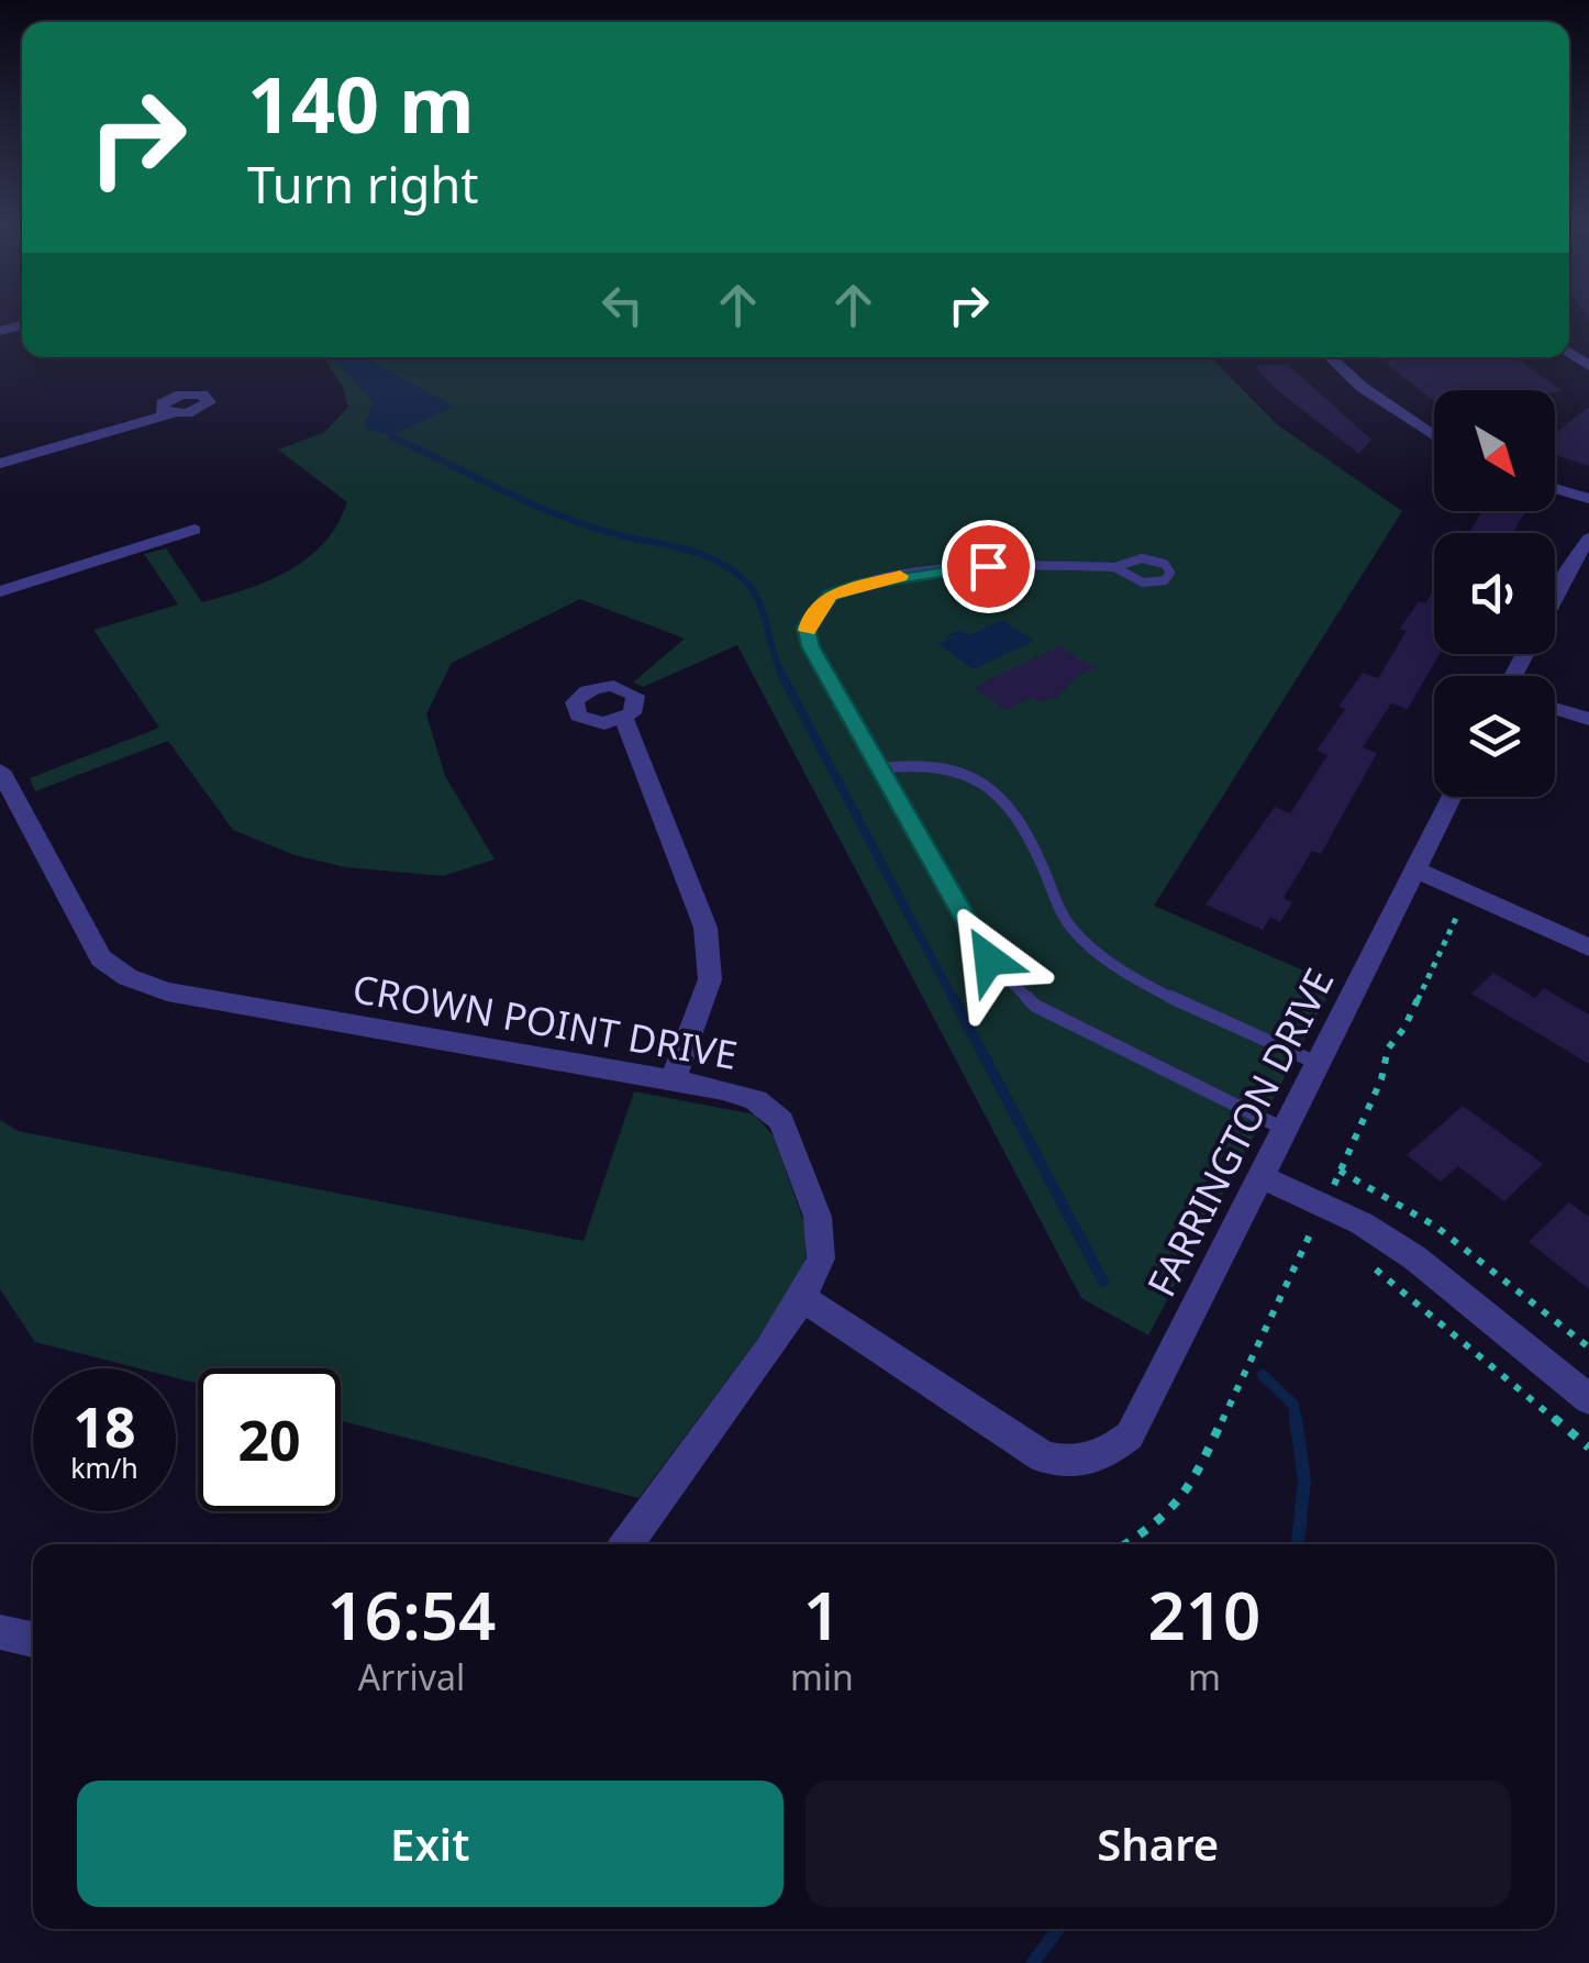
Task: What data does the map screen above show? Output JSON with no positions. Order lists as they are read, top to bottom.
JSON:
{
  "streets": {
    "street": ["CROWN POINT DRIVE", "FARRINGTON DRIVE"]
  },
  "crossings": [
    ["CROWN POINT DRIVE", "FARRINGTON DRIVE"]
  ],
  "north": "bottom right",
  "page": {
    "turn": ["140 m", "Turn right"],
    "speed": "18 km/h",
    "limit": "20",
    "eta": [
      "16:54",
      "Arrival",
      "1",
      "min",
      "210",
      "m"
    ],
    "buttons": ["Exit", "Share"]
  }
}
